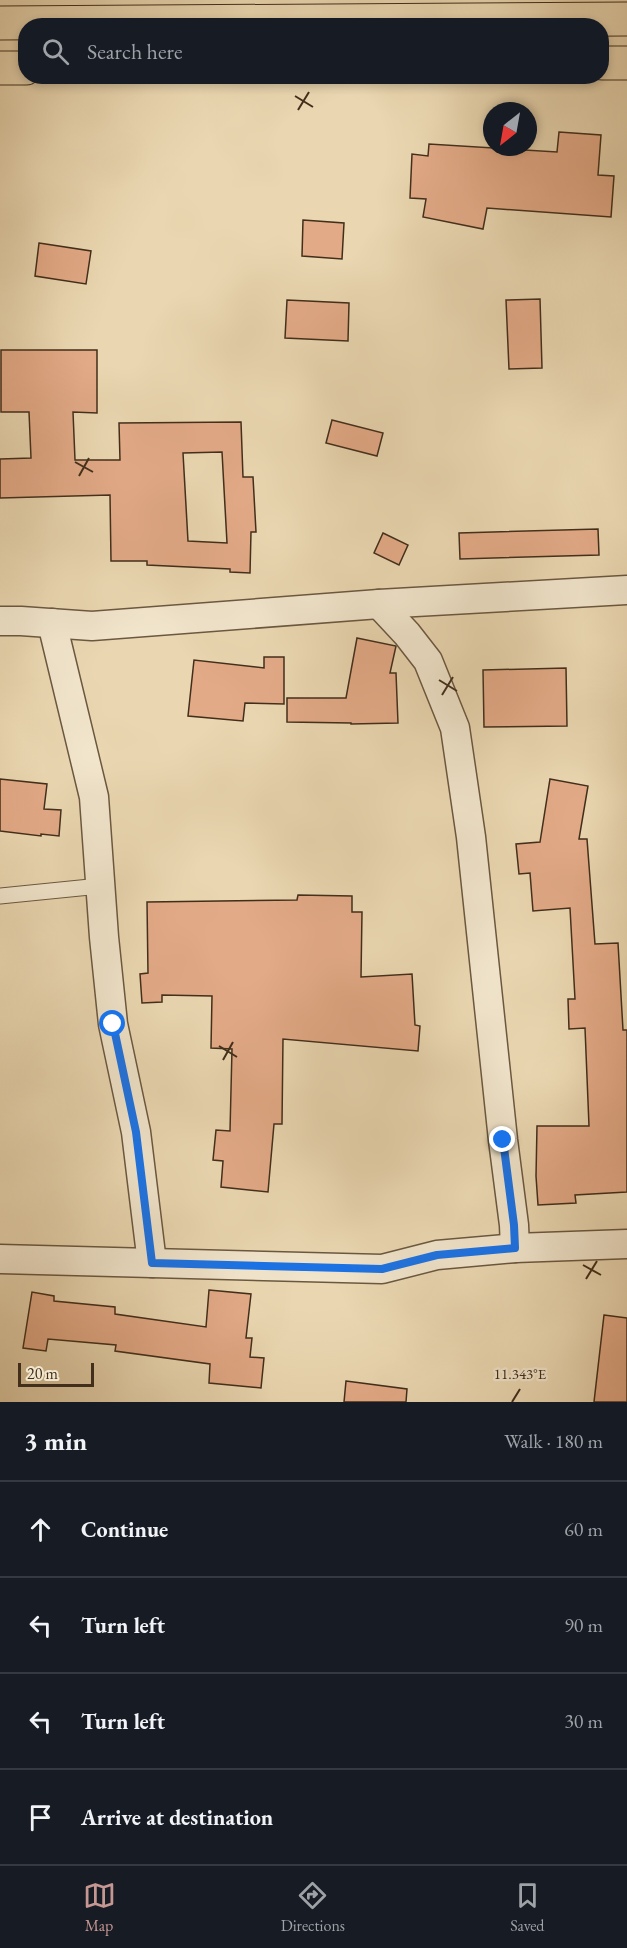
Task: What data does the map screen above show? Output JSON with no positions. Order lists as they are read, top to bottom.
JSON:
{
  "scale_bar": "20 m",
  "north": "bottom left",
  "page": {
    "search": "Search here",
    "scale": "20 m",
    "heading": ["3 min", "Walk · 180 m"],
    "list": [
      ["Continue", "60 m"],
      ["Turn left", "90 m"],
      ["Turn left", "30 m"],
      "Arrive at destination"
    ],
    "nav": ["Map", "Directions", "Saved"]
  },
  "coordinates": ["11.343°E"]
}
